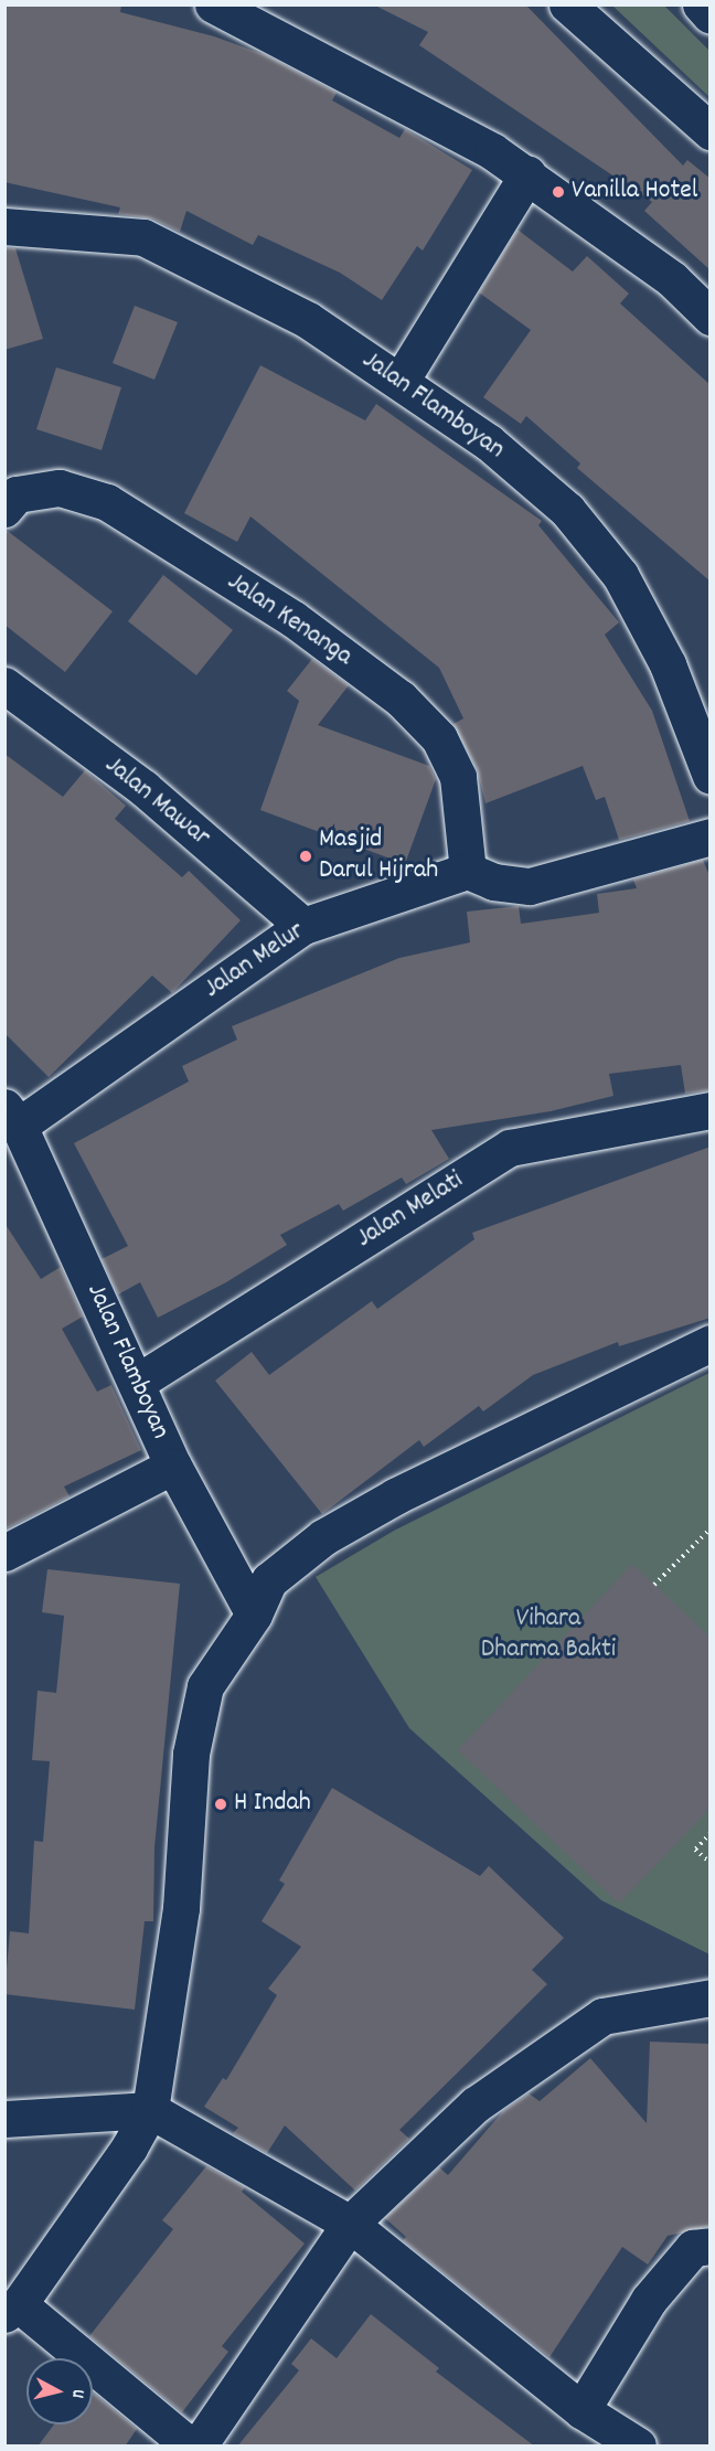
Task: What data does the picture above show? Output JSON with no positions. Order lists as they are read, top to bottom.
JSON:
{
  "streets": {
    "street": [
      "Jalan Flamboyan",
      "Jalan Kenanga",
      "Jalan Mawar",
      "Jalan Melur",
      "Jalan Melati"
    ]
  },
  "crossings": [
    ["Jalan Flamboyan", "Jalan Melur"],
    ["Jalan Flamboyan", "Jalan Melati"],
    ["Jalan Kenanga", "Jalan Melur"],
    ["Jalan Mawar", "Jalan Melur"]
  ],
  "parks": ["Vihara Dharma Bakti"],
  "places": ["Vanilla Hotel", "Masjid Darul Hijrah", "H Indah"],
  "north": "right"
}
